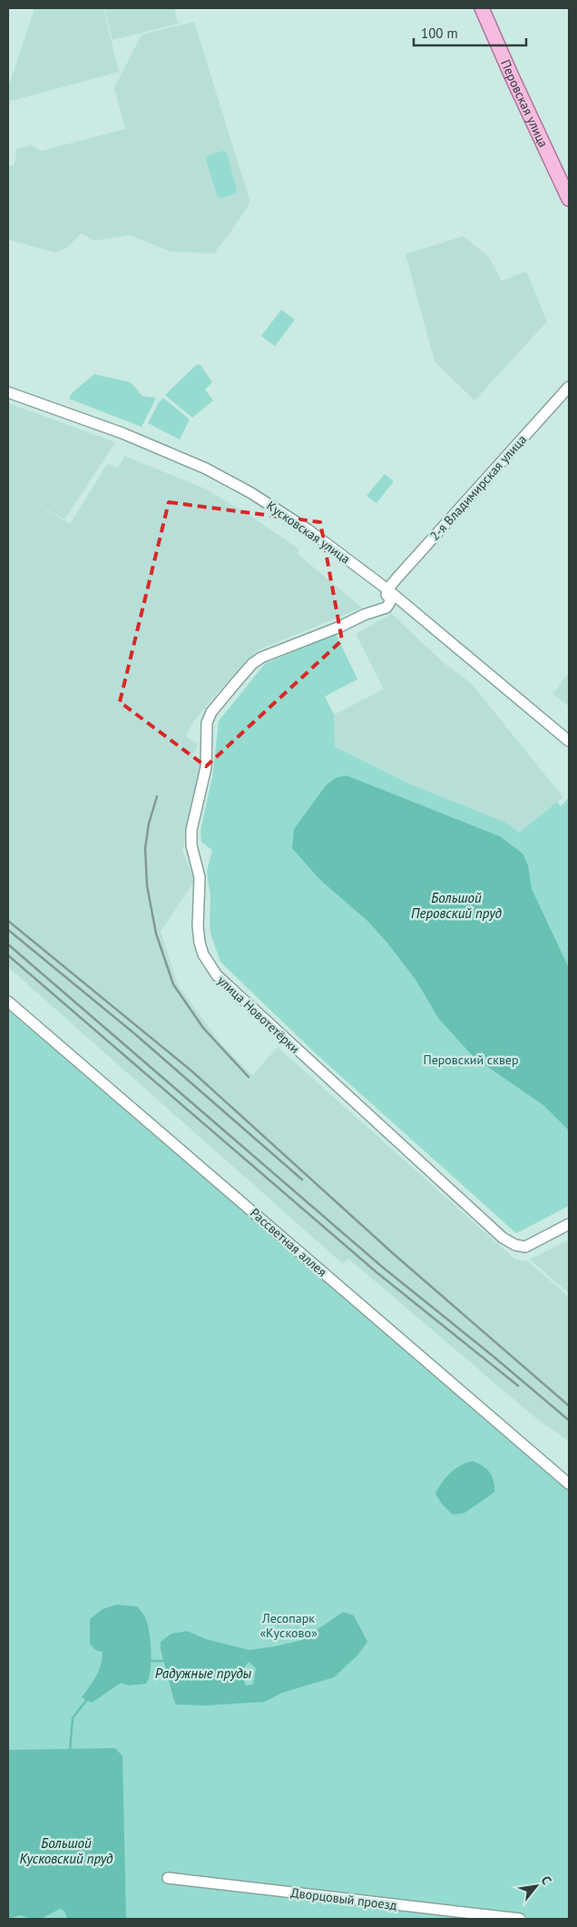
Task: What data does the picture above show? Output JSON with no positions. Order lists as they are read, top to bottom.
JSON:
{
  "streets": {
    "main road": ["Перовская улица"],
    "street": [
      "2-я Владимирская улица",
      "Кусковская улица",
      "улица Новотетёрки",
      "Рассветная аллея",
      "Дворцовый проезд"
    ]
  },
  "crossings": [
    ["2-я Владимирская улица", "Кусковская улица"],
    ["2-я Владимирская улица", "улица Новотетёрки"],
    ["Кусковская улица", "улица Новотетёрки"]
  ],
  "water": ["Большой Перовский пруд", "Радужные пруды", "Большой Кусковский пруд"],
  "parks": ["Перовский сквер", "Лесопарк «Кусково»"],
  "scale_bar": "100 m",
  "north": "top right"
}
